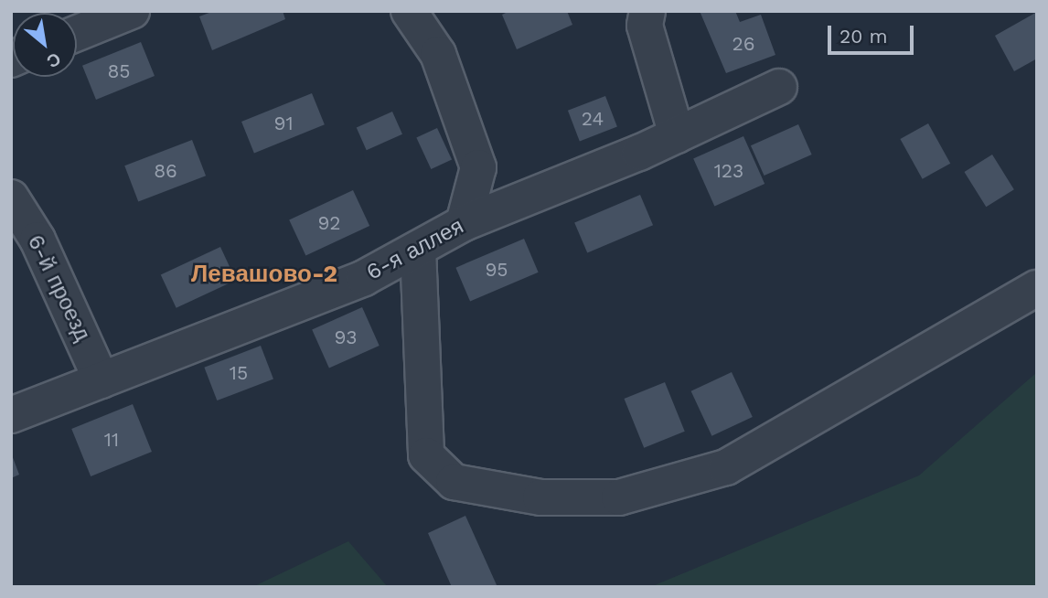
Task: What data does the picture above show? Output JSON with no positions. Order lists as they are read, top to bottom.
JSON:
{
  "streets": {
    "street": ["6-я аллея", "6-й проезд"]
  },
  "crossings": [
    ["6-я аллея", "6-й проезд"]
  ],
  "districts": ["Левашово-2"],
  "house_numbers": [
    "26",
    "85",
    "24",
    "91",
    "86",
    "123",
    "92",
    "95",
    "93",
    "15",
    "11"
  ],
  "scale_bar": "20 m",
  "north": "bottom right"
}
